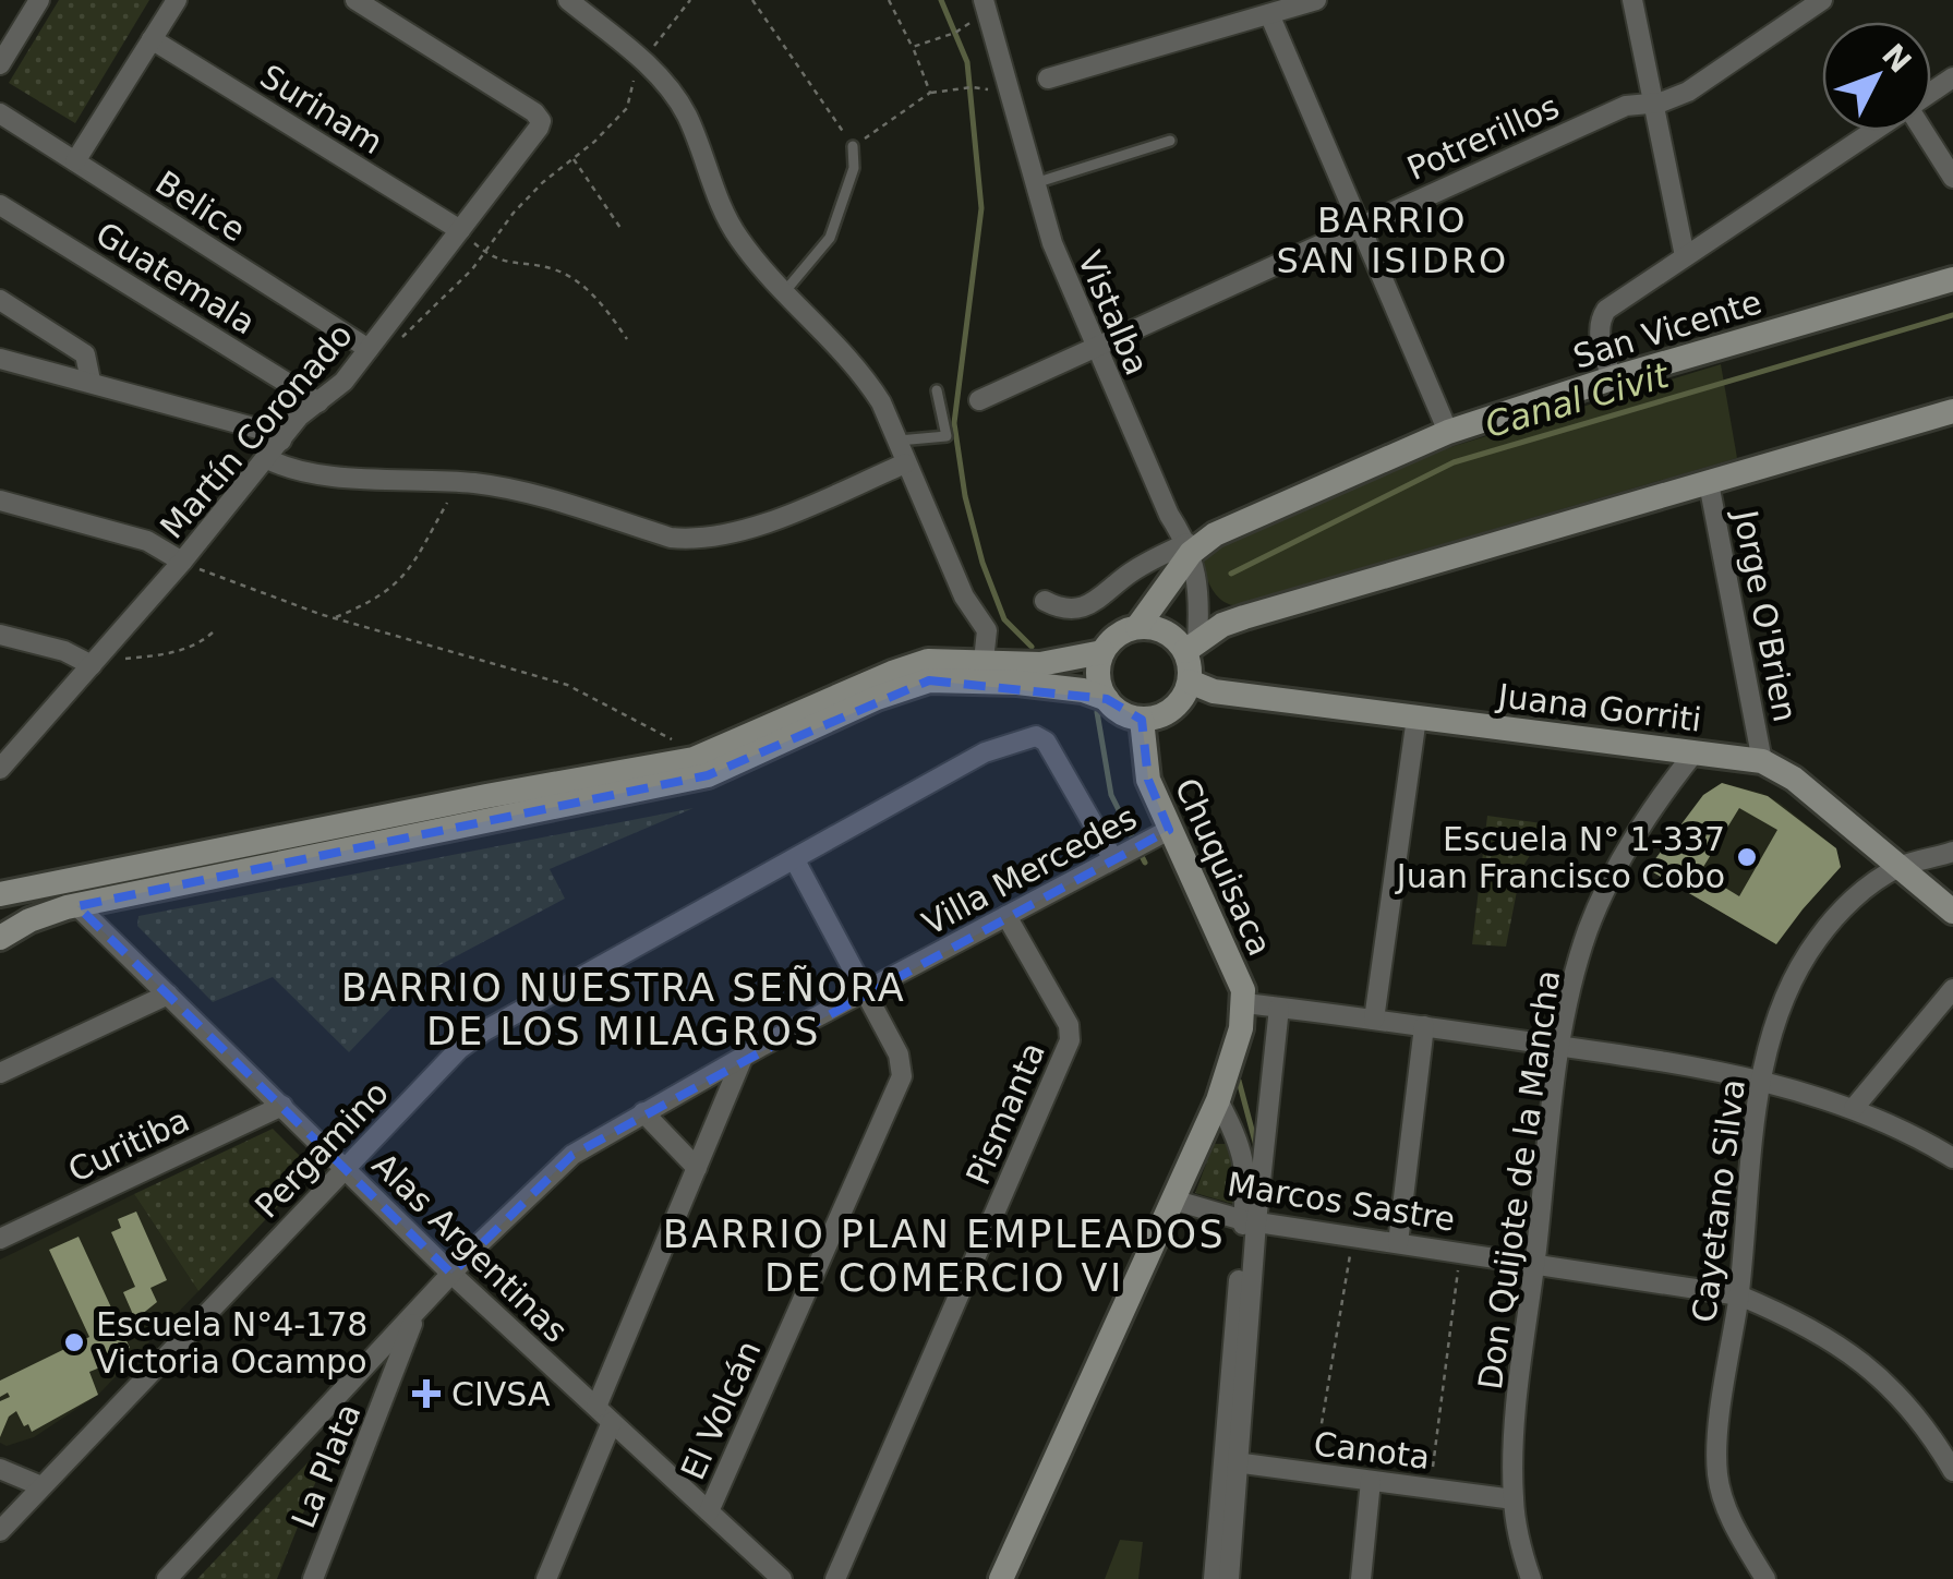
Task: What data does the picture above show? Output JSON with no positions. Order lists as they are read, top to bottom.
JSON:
{
  "streets": {
    "main road": ["San Vicente", "Juana Gorriti", "Chuquisaca"],
    "street": [
      "Surinam",
      "Potrerillos",
      "Belice",
      "Guatemala",
      "Vistalba",
      "Martín Coronado",
      "Jorge O'Brien",
      "Villa Mercedes",
      "Pismanta",
      "Curitiba",
      "Pergamino",
      "Don Quijote de la Mancha",
      "Cayetano Silva",
      "Marcos Sastre",
      "Alas Argentinas",
      "El Volcán",
      "Canota",
      "La Plata"
    ]
  },
  "crossings": [
    ["Surinam", "Martín Coronado"],
    ["Potrerillos", "Vistalba"],
    ["Belice", "Martín Coronado"],
    ["Guatemala", "Martín Coronado"],
    ["Vistalba", "San Vicente"],
    ["Vistalba", "Juana Gorriti"],
    ["Vistalba", "Chuquisaca"],
    ["San Vicente", "Juana Gorriti"],
    ["San Vicente", "Chuquisaca"],
    ["Jorge O'Brien", "Juana Gorriti"],
    ["Juana Gorriti", "Chuquisaca"],
    ["Juana Gorriti", "Don Quijote de la Mancha"],
    ["Juana Gorriti", "Cayetano Silva"],
    ["Chuquisaca", "Villa Mercedes"],
    ["Chuquisaca", "Pergamino"],
    ["Chuquisaca", "Marcos Sastre"],
    ["Villa Mercedes", "Pismanta"],
    ["Villa Mercedes", "Pergamino"],
    ["Villa Mercedes", "Alas Argentinas"],
    ["Villa Mercedes", "El Volcán"],
    ["Villa Mercedes", "La Plata"],
    ["Curitiba", "Alas Argentinas"],
    ["Pergamino", "Alas Argentinas"],
    ["Pergamino", "El Volcán"],
    ["Don Quijote de la Mancha", "Marcos Sastre"],
    ["Don Quijote de la Mancha", "Canota"],
    ["Cayetano Silva", "Marcos Sastre"],
    ["Alas Argentinas", "El Volcán"]
  ],
  "districts": ["BARRIO SAN ISIDRO", "BARRIO NUESTRA SEÑORA DE LOS MILAGROS", "BARRIO PLAN EMPLEADOS DE COMERCIO VI"],
  "water": ["Canal Civit"],
  "places": {
    "other": ["Escuela N° 1-337 Juan Francisco Cobo", "Escuela N°4-178 Victoria Ocampo"],
    "health": ["CIVSA"]
  },
  "north": "top right"
}
